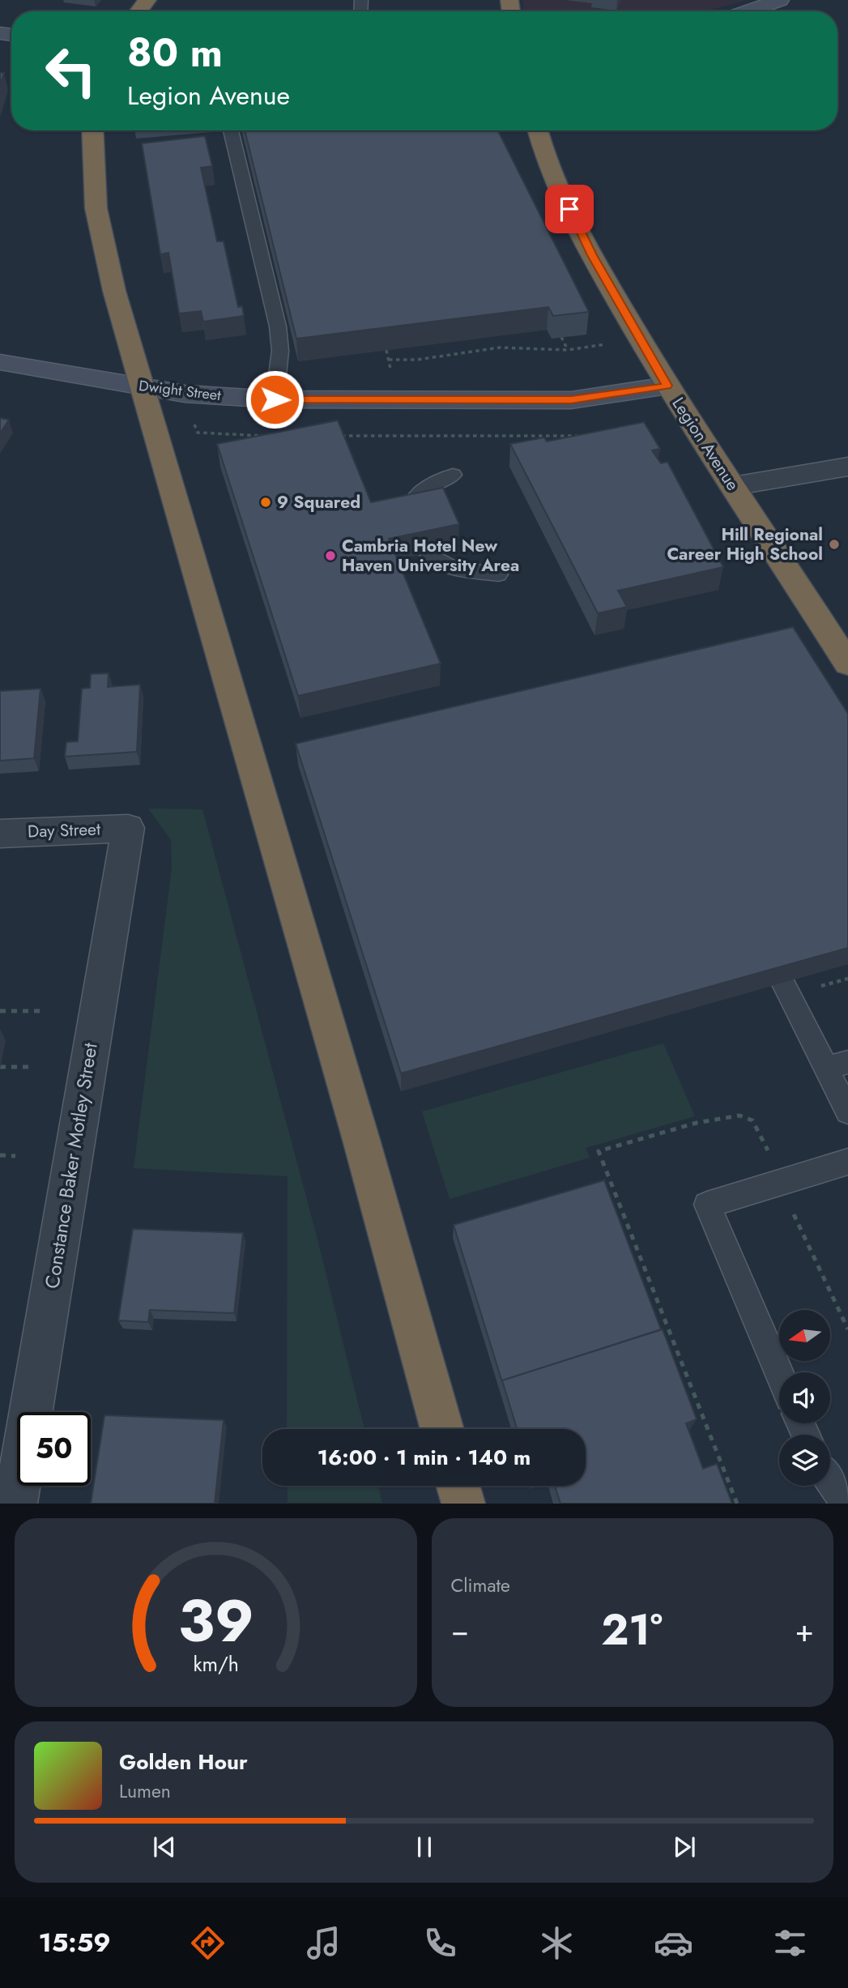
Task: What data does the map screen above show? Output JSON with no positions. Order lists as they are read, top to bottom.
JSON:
{
  "streets": {
    "highway": ["Legion Avenue"],
    "main road": ["Dwight Street"],
    "street": ["Day Street", "Constance Baker Motley Street"]
  },
  "crossings": [
    ["Dwight Street", "Legion Avenue"],
    ["Day Street", "Constance Baker Motley Street"]
  ],
  "places": ["9 Squared", "Hill Regional Career High School", "Cambria Hotel New Haven University Area"],
  "north": "left",
  "page": {
    "turn": ["80 m", "Legion Avenue"],
    "limit": "50",
    "trip": "16:00 · 1 min · 140 m",
    "tile": "Climate",
    "heat": ["−", "21°", "+"],
    "song": ["Golden Hour", "Lumen"],
    "tabs": "15:59",
    "gauge": ["39", "km/h"]
  }
}
